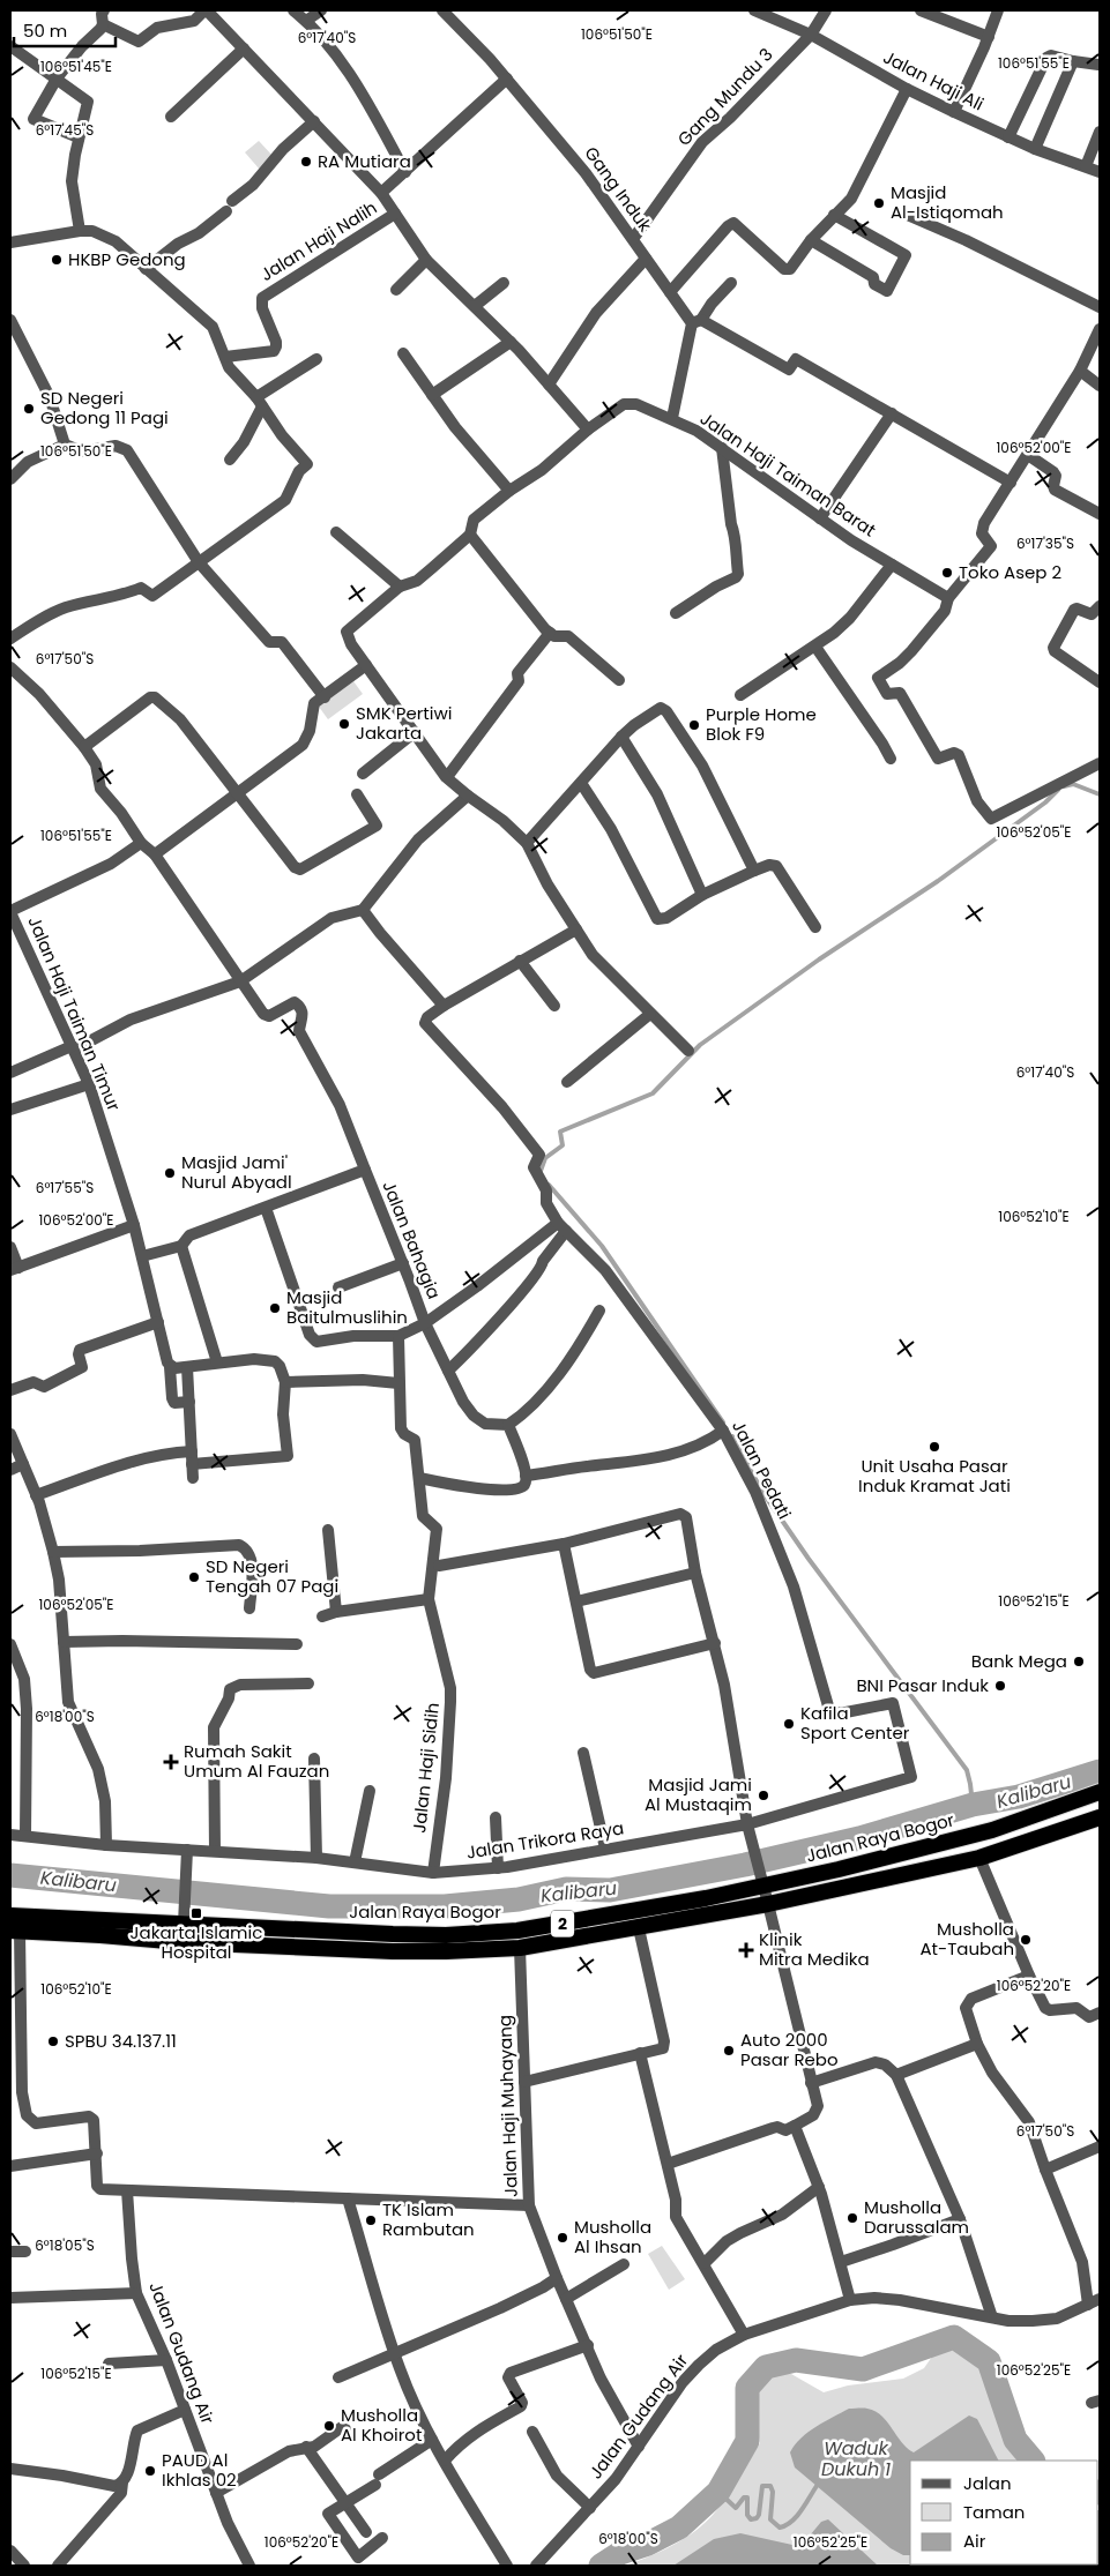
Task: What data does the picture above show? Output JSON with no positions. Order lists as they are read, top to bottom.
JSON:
{
  "streets": {
    "highway": ["Jalan Raya Bogor", "2"],
    "street": [
      "Jalan Haji Ali",
      "Gang Mundu 3",
      "Gang Induk",
      "Jalan Haji Nalih",
      "Jalan Haji Taiman Barat",
      "Jalan Haji Taiman Timur",
      "Jalan Bahagia",
      "Jalan Pedati",
      "Jalan Haji Sidih",
      "Jalan Trikora Raya",
      "Jalan Haji Muhayang",
      "Jalan Gudang Air"
    ]
  },
  "crossings": [
    ["Jalan Haji Ali", "Gang Mundu 3"],
    ["Gang Mundu 3", "Gang Induk"],
    ["Jalan Pedati", "Jalan Trikora Raya"],
    ["Jalan Haji Sidih", "Jalan Trikora Raya"],
    ["2", "Jalan Haji Muhayang"],
    ["Jalan Haji Muhayang", "Jalan Gudang Air"]
  ],
  "water": ["Kalibaru", "Waduk Dukuh 1"],
  "places": {
    "other": [
      "RA Mutiara",
      "Masjid Al-Istiqomah",
      "HKBP Gedong",
      "SD Negeri Gedong 11 Pagi",
      "Toko Asep 2",
      "SMK Pertiwi Jakarta",
      "Purple Home Blok F9",
      "Masjid Jami' Nurul Abyadl",
      "Masjid Baitulmuslihin",
      "Unit Usaha Pasar Induk Kramat Jati",
      "SD Negeri Tengah 07 Pagi",
      "Bank Mega",
      "BNI Pasar Induk",
      "Kafila Sport Center",
      "Masjid Jami Al Mustaqim",
      "Musholla At-Taubah",
      "SPBU 34.137.11",
      "Auto 2000 Pasar Rebo",
      "Musholla Darussalam",
      "TK Islam Rambutan",
      "Musholla Al Ihsan",
      "Musholla Al Khoirot",
      "PAUD Al Ikhlas 02"
    ],
    "health": ["Rumah Sakit Umum Al Fauzan", "Klinik Mitra Medika"],
    "transit": ["Jakarta Islamic Hospital"]
  },
  "legend": ["Jalan", "Taman", "Air"],
  "scale_bar": "50 m",
  "coordinates": [
    "106°51'50\"E",
    "6°17'40\"S",
    "106°51'55\"E",
    "106°51'45\"E",
    "6°17'45\"S",
    "106°52'00\"E",
    "6°17'35\"S",
    "6°17'50\"S",
    "106°52'05\"E",
    "6°17'55\"S",
    "106°52'10\"E",
    "106°52'15\"E",
    "6°18'00\"S",
    "106°52'20\"E",
    "6°18'05\"S",
    "106°52'25\"E"
  ]
}
